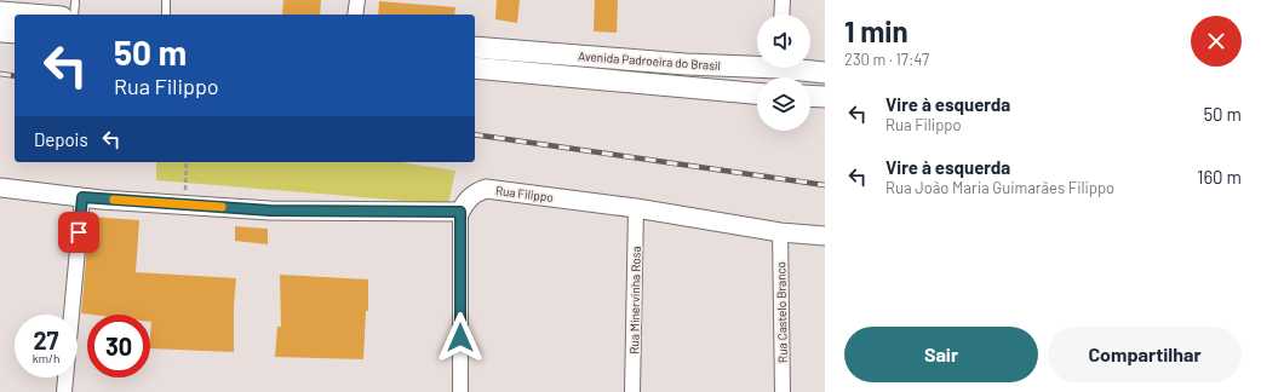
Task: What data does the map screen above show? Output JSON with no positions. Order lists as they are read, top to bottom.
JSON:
{
  "streets": {
    "main road": ["Avenida Padroeira do Brasil"],
    "street": ["Rua Filippo", "Rua Minervinha Rosa", "Rua Castelo Branco"]
  },
  "crossings": [
    ["Rua Filippo", "Rua Minervinha Rosa"],
    ["Rua Filippo", "Rua Castelo Branco"]
  ],
  "page": {
    "heading": ["1 min", "230 m · 17:47"],
    "turn": ["50 m", "Rua Filippo"],
    "list": [
      {
        "name": "Vire à esquerda",
        "note": "Rua Filippo",
        "value": "50 m"
      },
      {
        "name": "Vire à esquerda",
        "note": "Rua João Maria Guimarães Filippo",
        "value": "160 m"
      }
    ],
    "then": "Depois",
    "speed": "27 km/h",
    "limit": "30",
    "buttons": ["Sair", "Compartilhar"]
  }
}
